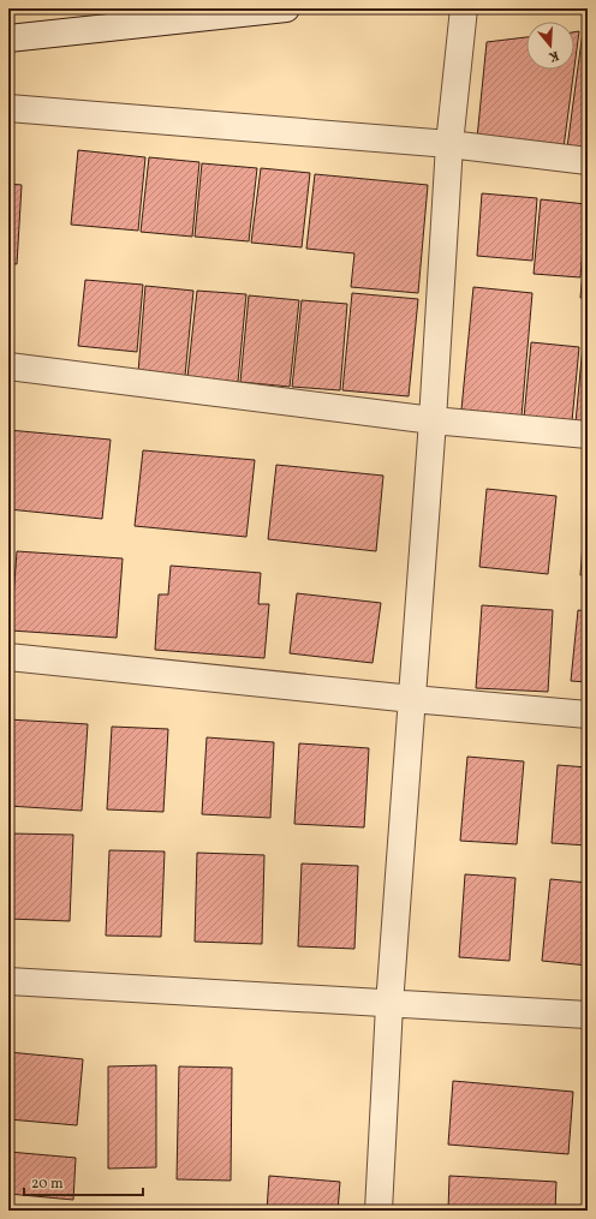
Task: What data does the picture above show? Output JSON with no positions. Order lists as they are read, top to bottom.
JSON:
{
  "scale_bar": "20 m",
  "north": "bottom"
}
